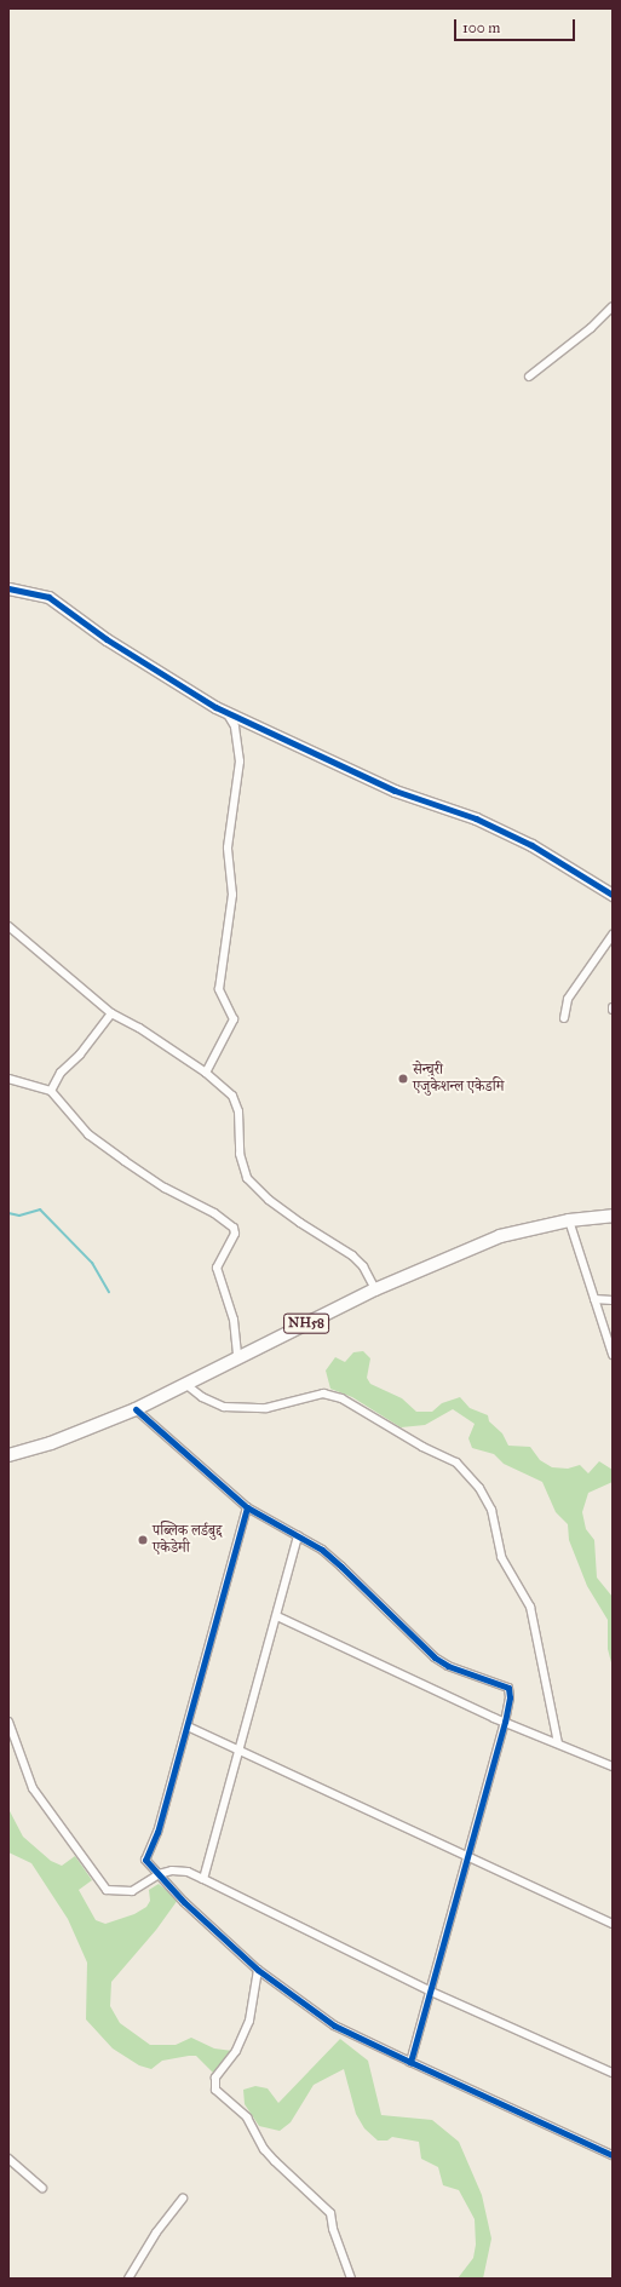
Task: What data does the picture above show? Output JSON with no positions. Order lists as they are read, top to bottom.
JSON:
{
  "streets": {
    "main road": ["NH58"]
  },
  "places": ["सेन्चुरी एजुकेशन्ल एकेडमि", "पब्लिक लर्डबुद्द एकेडेमी"],
  "scale_bar": "100 m"
}
